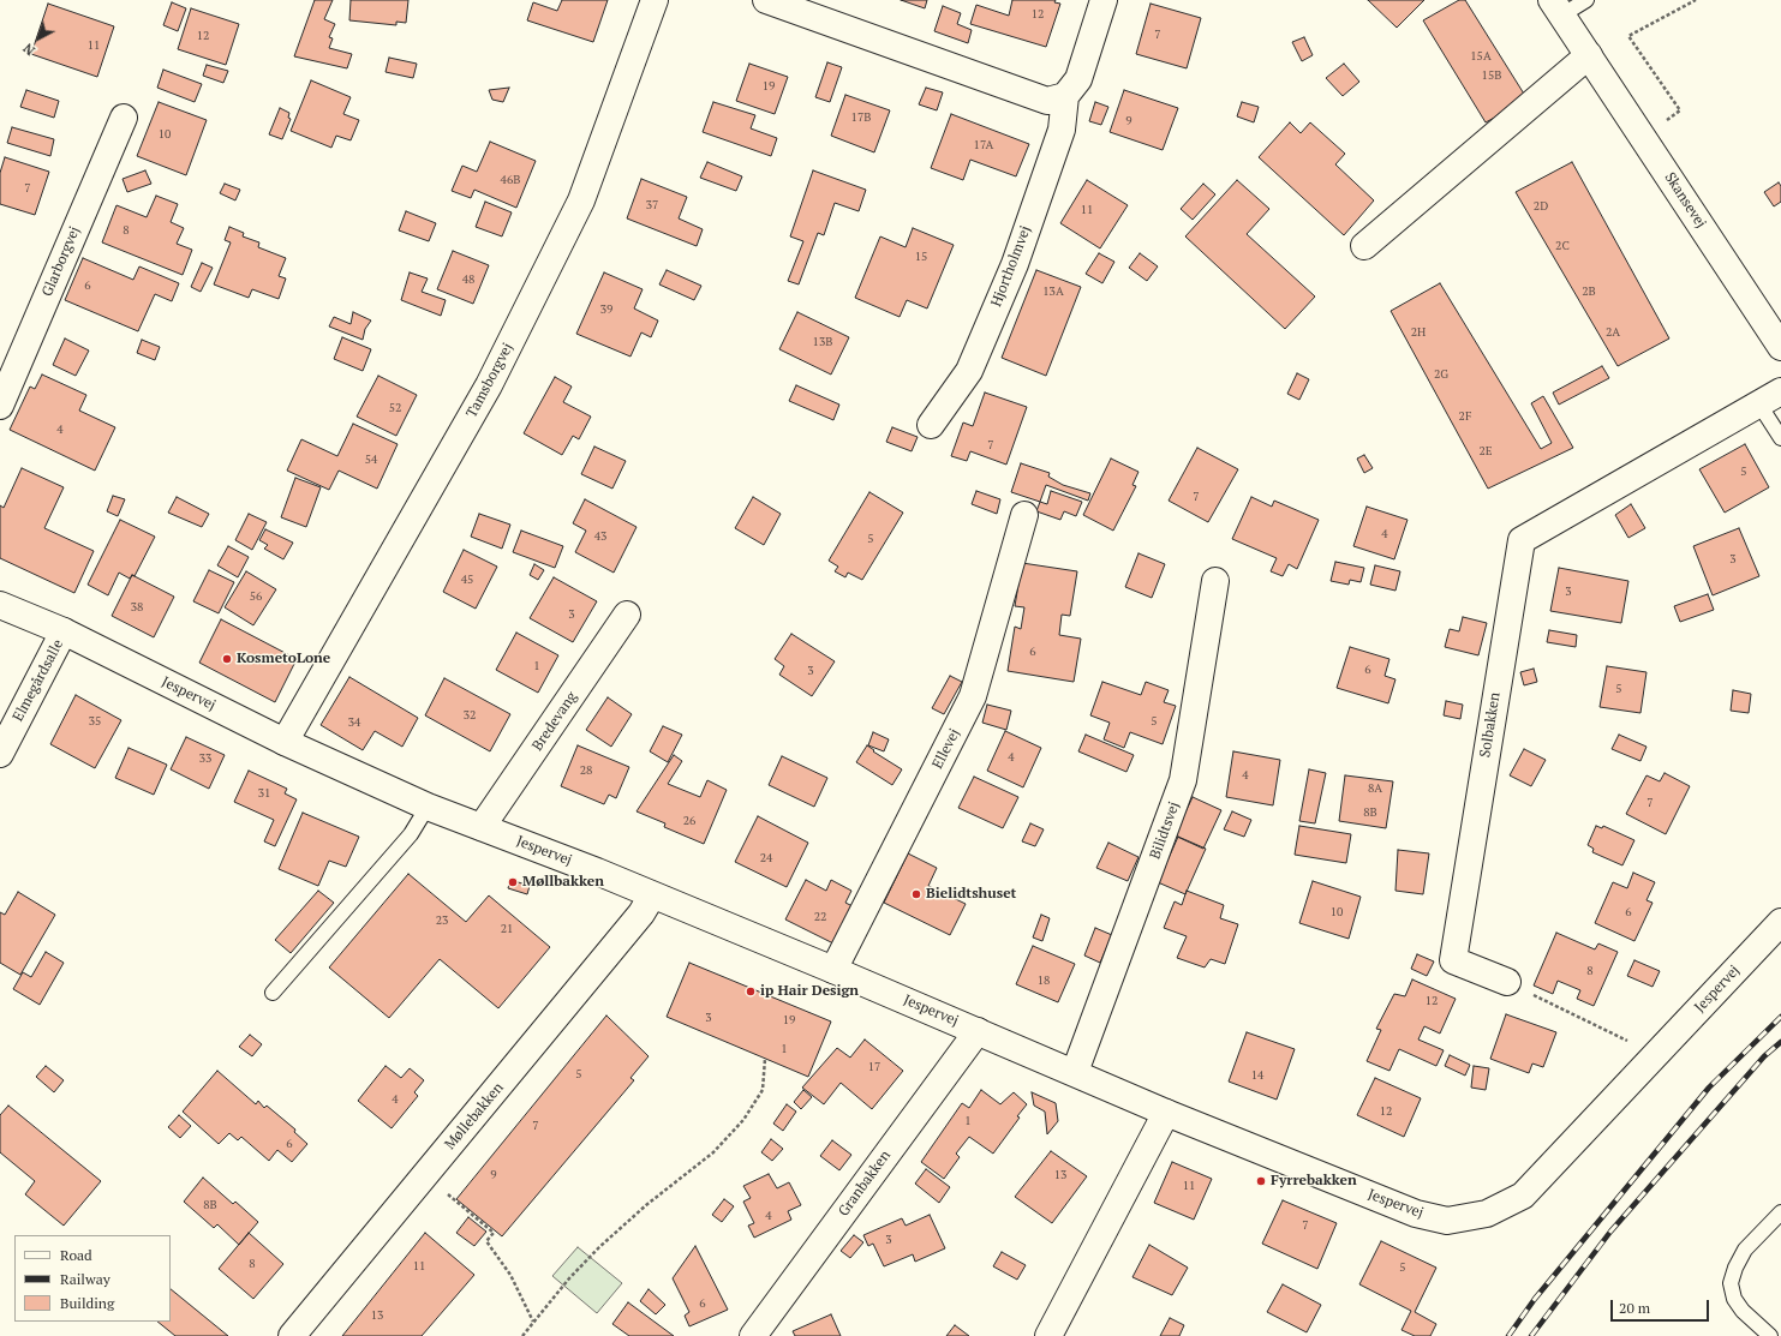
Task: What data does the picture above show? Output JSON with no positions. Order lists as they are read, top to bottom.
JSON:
{
  "streets": {
    "street": [
      "Skansevej",
      "Glarborgvej",
      "Hjortholmvej",
      "Tamsborgvej",
      "Elmegårdsalle",
      "Jespervej",
      "Bredevang",
      "Solbakken",
      "Ellevej",
      "Bilidtsvej",
      "Møllebakken",
      "Granbakken"
    ]
  },
  "crossings": [
    ["Tamsborgvej", "Jespervej"],
    ["Elmegårdsalle", "Jespervej"],
    ["Jespervej", "Bredevang"],
    ["Jespervej", "Ellevej"],
    ["Jespervej", "Bilidtsvej"],
    ["Jespervej", "Møllebakken"],
    ["Jespervej", "Granbakken"]
  ],
  "places": [
    "KosmetoLone",
    "Møllbakken",
    "Bielidtshuset",
    "ip Hair Design",
    "Fyrrebakken"
  ],
  "house_numbers": [
    "12",
    "7",
    "12",
    "11",
    "15A",
    "15B",
    "19",
    "17B",
    "9",
    "10",
    "17A",
    "46B",
    "7",
    "37",
    "2D",
    "11",
    "8",
    "2C",
    "15",
    "48",
    "6",
    "13A",
    "2B",
    "39",
    "2H",
    "2A",
    "13B",
    "2G",
    "52",
    "2F",
    "4",
    "7",
    "2E",
    "54",
    "5",
    "7",
    "4",
    "43",
    "5",
    "3",
    "45",
    "3",
    "56",
    "38",
    "3",
    "6",
    "1",
    "6",
    "3",
    "5",
    "32",
    "35",
    "5",
    "34",
    "4",
    "33",
    "28",
    "4",
    "8A",
    "31",
    "7",
    "8B",
    "26",
    "24",
    "10",
    "6",
    "22",
    "23",
    "21",
    "8",
    "18",
    "12",
    "3",
    "19",
    "1",
    "17",
    "5",
    "14",
    "4",
    "12",
    "1",
    "7",
    "6",
    "9",
    "13",
    "11",
    "8B",
    "4",
    "7",
    "3",
    "8",
    "11",
    "5",
    "6",
    "13"
  ],
  "legend": ["Road", "Railway", "Building"],
  "scale_bar": "20 m",
  "north": "bottom left"
}
